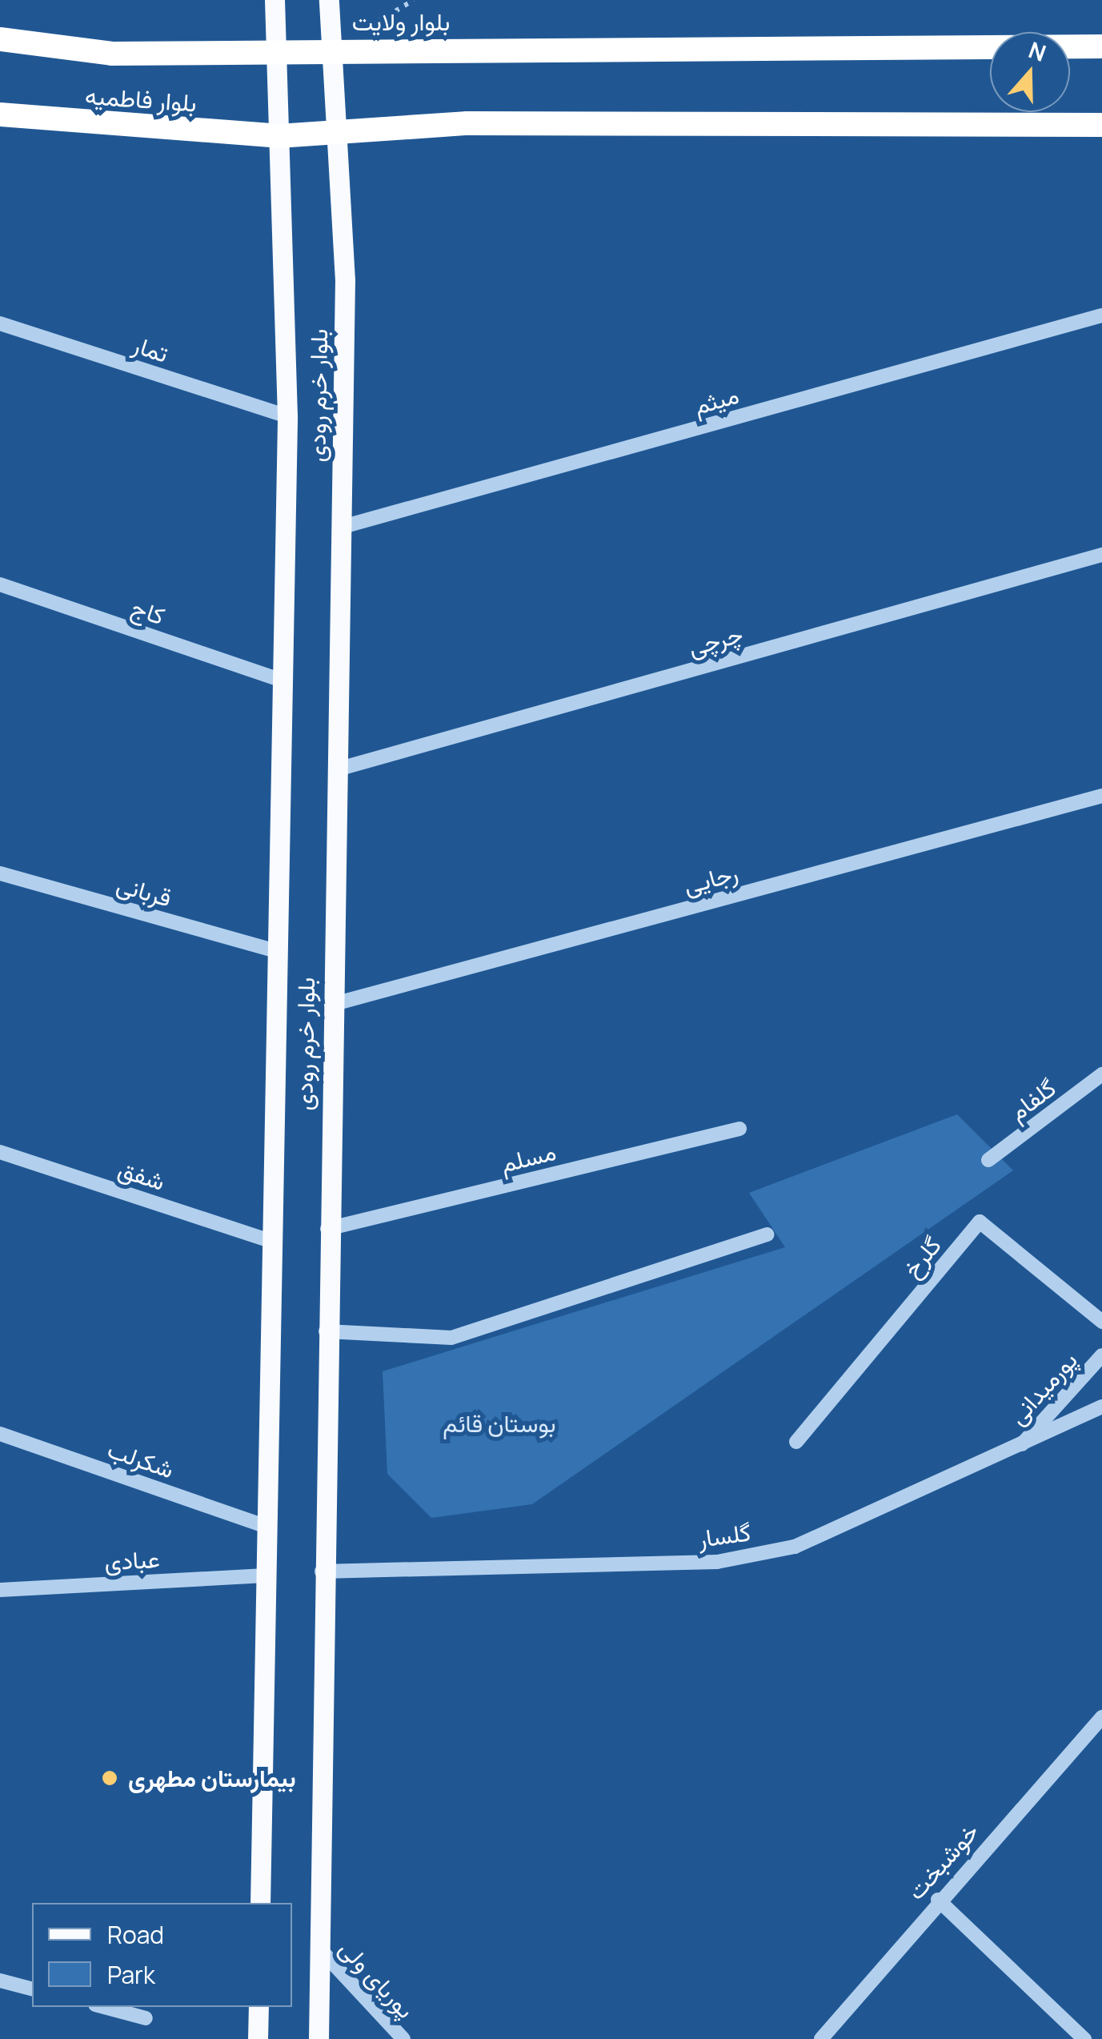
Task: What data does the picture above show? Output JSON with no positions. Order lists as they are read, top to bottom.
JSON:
{
  "streets": {
    "highway": ["بلوار ولایت", "بلوار فاطمیه"],
    "main road": ["بلوار خرم رودی"],
    "street": [
      "تمار",
      "میثم",
      "کاج",
      "چرچی",
      "رجایی",
      "قربانی",
      "گلفام",
      "مسلم",
      "شفق",
      "گلرخ",
      "پورمیدانی",
      "شکرلب",
      "گلسار",
      "عبادی",
      "خوشبخت",
      "پوریای ولی"
    ]
  },
  "crossings": [
    ["بلوار ولایت", "بلوار فاطمیه"],
    ["بلوار ولایت", "بلوار خرم رودی"],
    ["بلوار فاطمیه", "بلوار خرم رودی"],
    ["تمار", "بلوار خرم رودی"],
    ["بلوار خرم رودی", "میثم"],
    ["بلوار خرم رودی", "کاج"],
    ["بلوار خرم رودی", "چرچی"],
    ["بلوار خرم رودی", "رجایی"],
    ["بلوار خرم رودی", "قربانی"],
    ["بلوار خرم رودی", "مسلم"],
    ["بلوار خرم رودی", "شفق"],
    ["بلوار خرم رودی", "شکرلب"],
    ["بلوار خرم رودی", "گلسار"],
    ["بلوار خرم رودی", "عبادی"],
    ["بلوار خرم رودی", "پوریای ولی"],
    ["پورمیدانی", "گلسار"]
  ],
  "parks": ["بوستان قائم"],
  "places": ["بیمارستان مطهری"],
  "legend": ["Road", "Park"],
  "north": "top"
}
